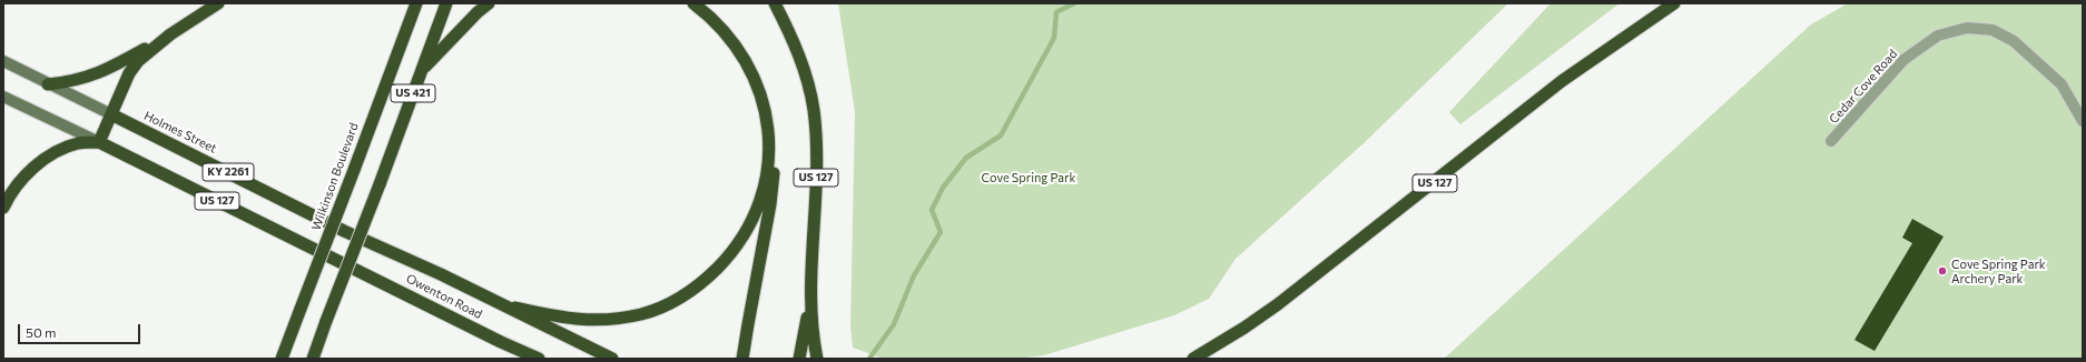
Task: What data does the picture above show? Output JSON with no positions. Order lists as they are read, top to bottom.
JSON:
{
  "streets": {
    "highway": [
      "US 421",
      "Holmes Street",
      "KY 2261",
      "Wilkinson Boulevard",
      "US 127",
      "Owenton Road"
    ],
    "street": ["Cedar Cove Road"]
  },
  "crossings": [
    ["Holmes Street", "KY 2261"]
  ],
  "parks": ["Cove Spring Park"],
  "places": ["Cove Spring Park Archery Park"],
  "scale_bar": "50 m"
}
